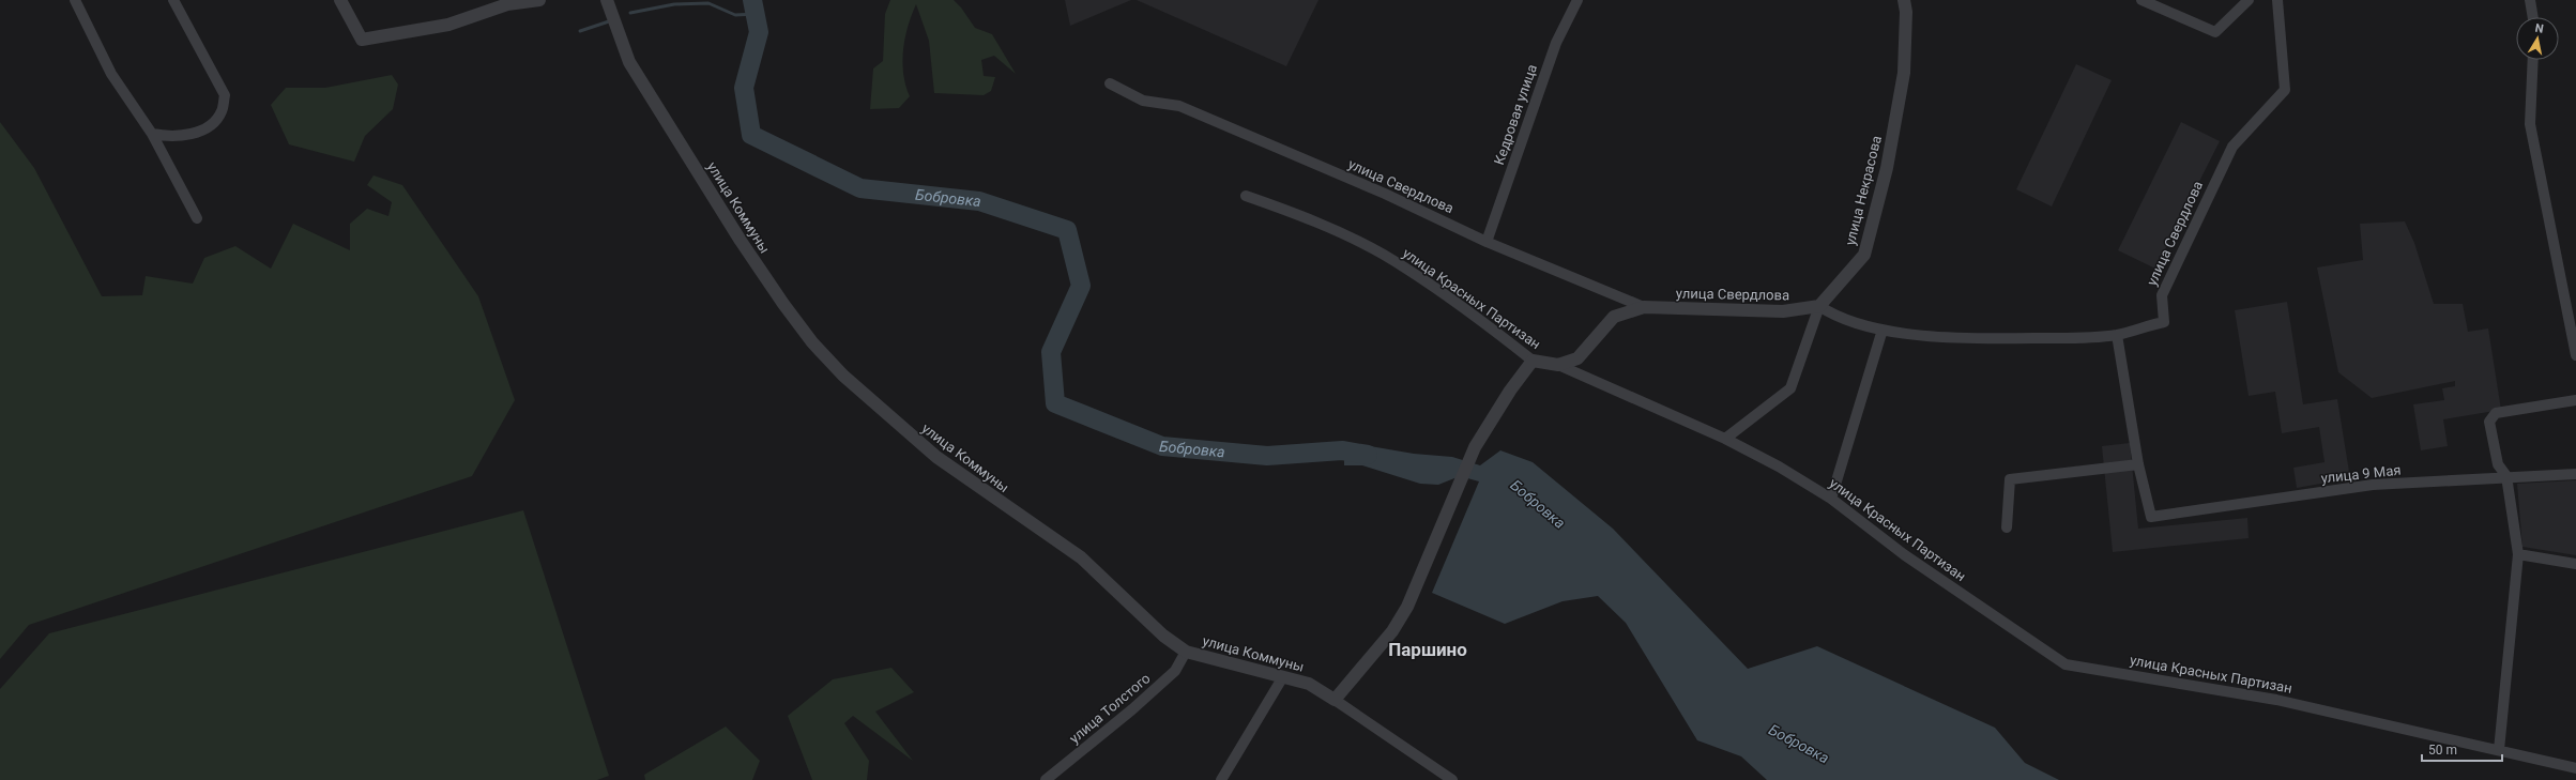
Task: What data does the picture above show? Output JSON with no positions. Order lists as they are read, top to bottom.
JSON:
{
  "streets": {
    "street": [
      "Кедровая улица",
      "улица Свердлова",
      "улица Некрасова",
      "улица Коммуны",
      "улица Красных Партизан",
      "улица 9 Мая",
      "улица Толстого"
    ]
  },
  "crossings": [
    ["Кедровая улица", "улица Свердлова"],
    ["улица Свердлова", "улица Некрасова"],
    ["улица Некрасова", "улица Красных Партизан"],
    ["улица Коммуны", "улица Толстого"]
  ],
  "districts": ["Паршино"],
  "water": ["Бобровка"],
  "scale_bar": "50 m",
  "north": "top"
}
